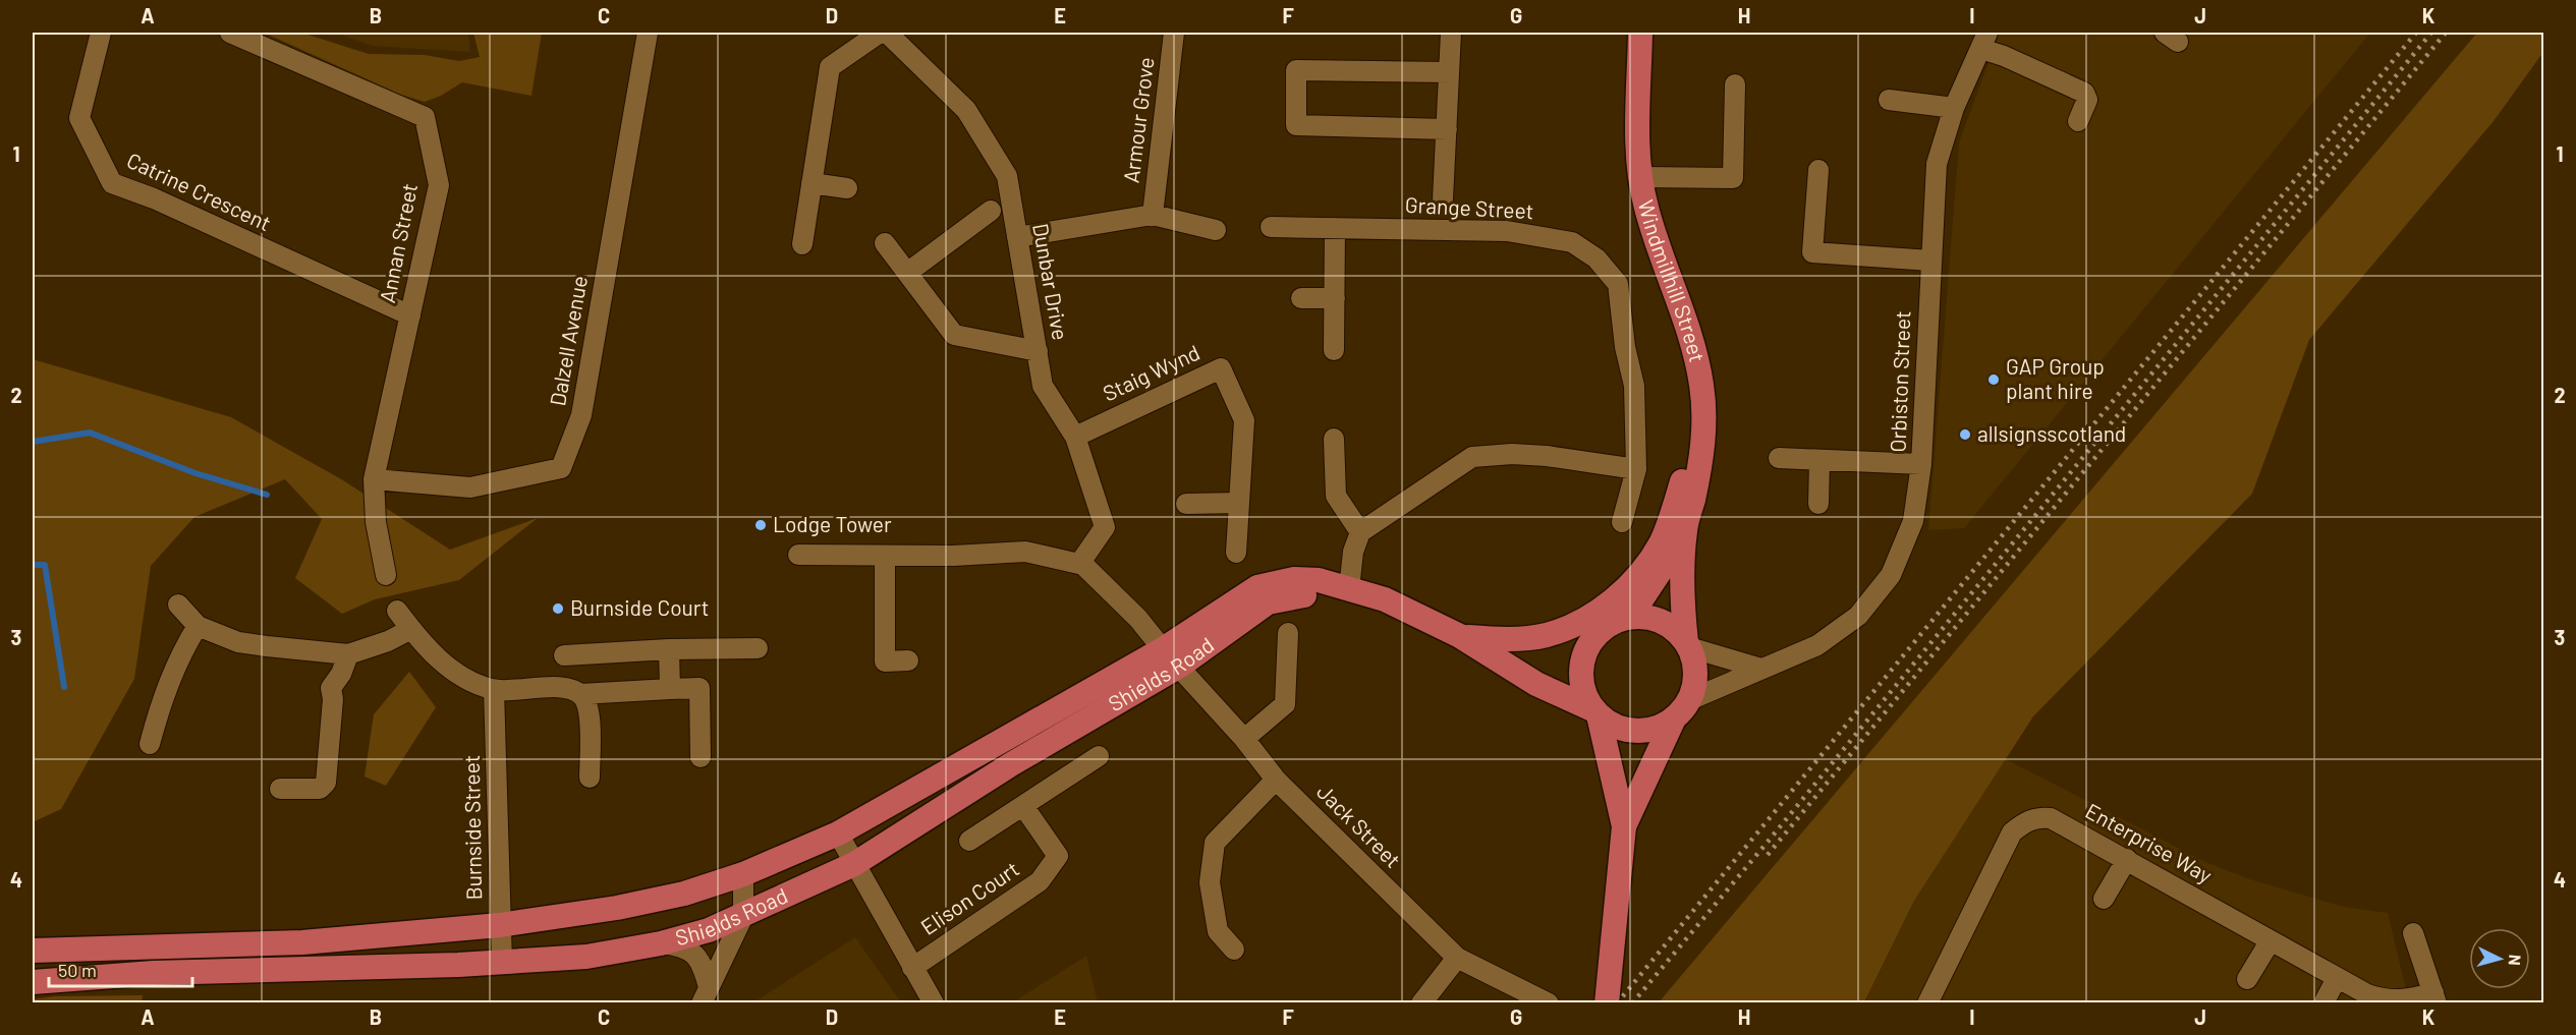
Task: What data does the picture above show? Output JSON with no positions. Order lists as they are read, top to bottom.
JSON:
{
  "streets": {
    "main road": ["Windmillhill Street", "Shields Road"],
    "street": [
      "Armour Grove",
      "Catrine Crescent",
      "Grange Street",
      "Annan Street",
      "Dunbar Drive",
      "Dalzell Avenue",
      "Staig Wynd",
      "Orbiston Street",
      "Jack Street",
      "Burnside Street",
      "Enterprise Way",
      "Elison Court"
    ]
  },
  "crossings": [
    ["Armour Grove", "Dunbar Drive"],
    ["Catrine Crescent", "Annan Street"],
    ["Annan Street", "Dalzell Avenue"],
    ["Windmillhill Street", "Orbiston Street"],
    ["Windmillhill Street", "Shields Road"],
    ["Dunbar Drive", "Staig Wynd"],
    ["Dunbar Drive", "Jack Street"],
    ["Orbiston Street", "Shields Road"],
    ["Shields Road", "Jack Street"],
    ["Shields Road", "Burnside Street"]
  ],
  "places": [
    "GAP Group plant hire",
    "allsignsscotland",
    "Lodge Tower",
    "Burnside Court"
  ],
  "scale_bar": "50 m",
  "north": "right",
  "grid": {
    "columns": [
      "A",
      "B",
      "C",
      "D",
      "E",
      "F",
      "G",
      "H",
      "I",
      "J",
      "K"
    ],
    "rows": [
      "1",
      "2",
      "3",
      "4"
    ]
  }
}
